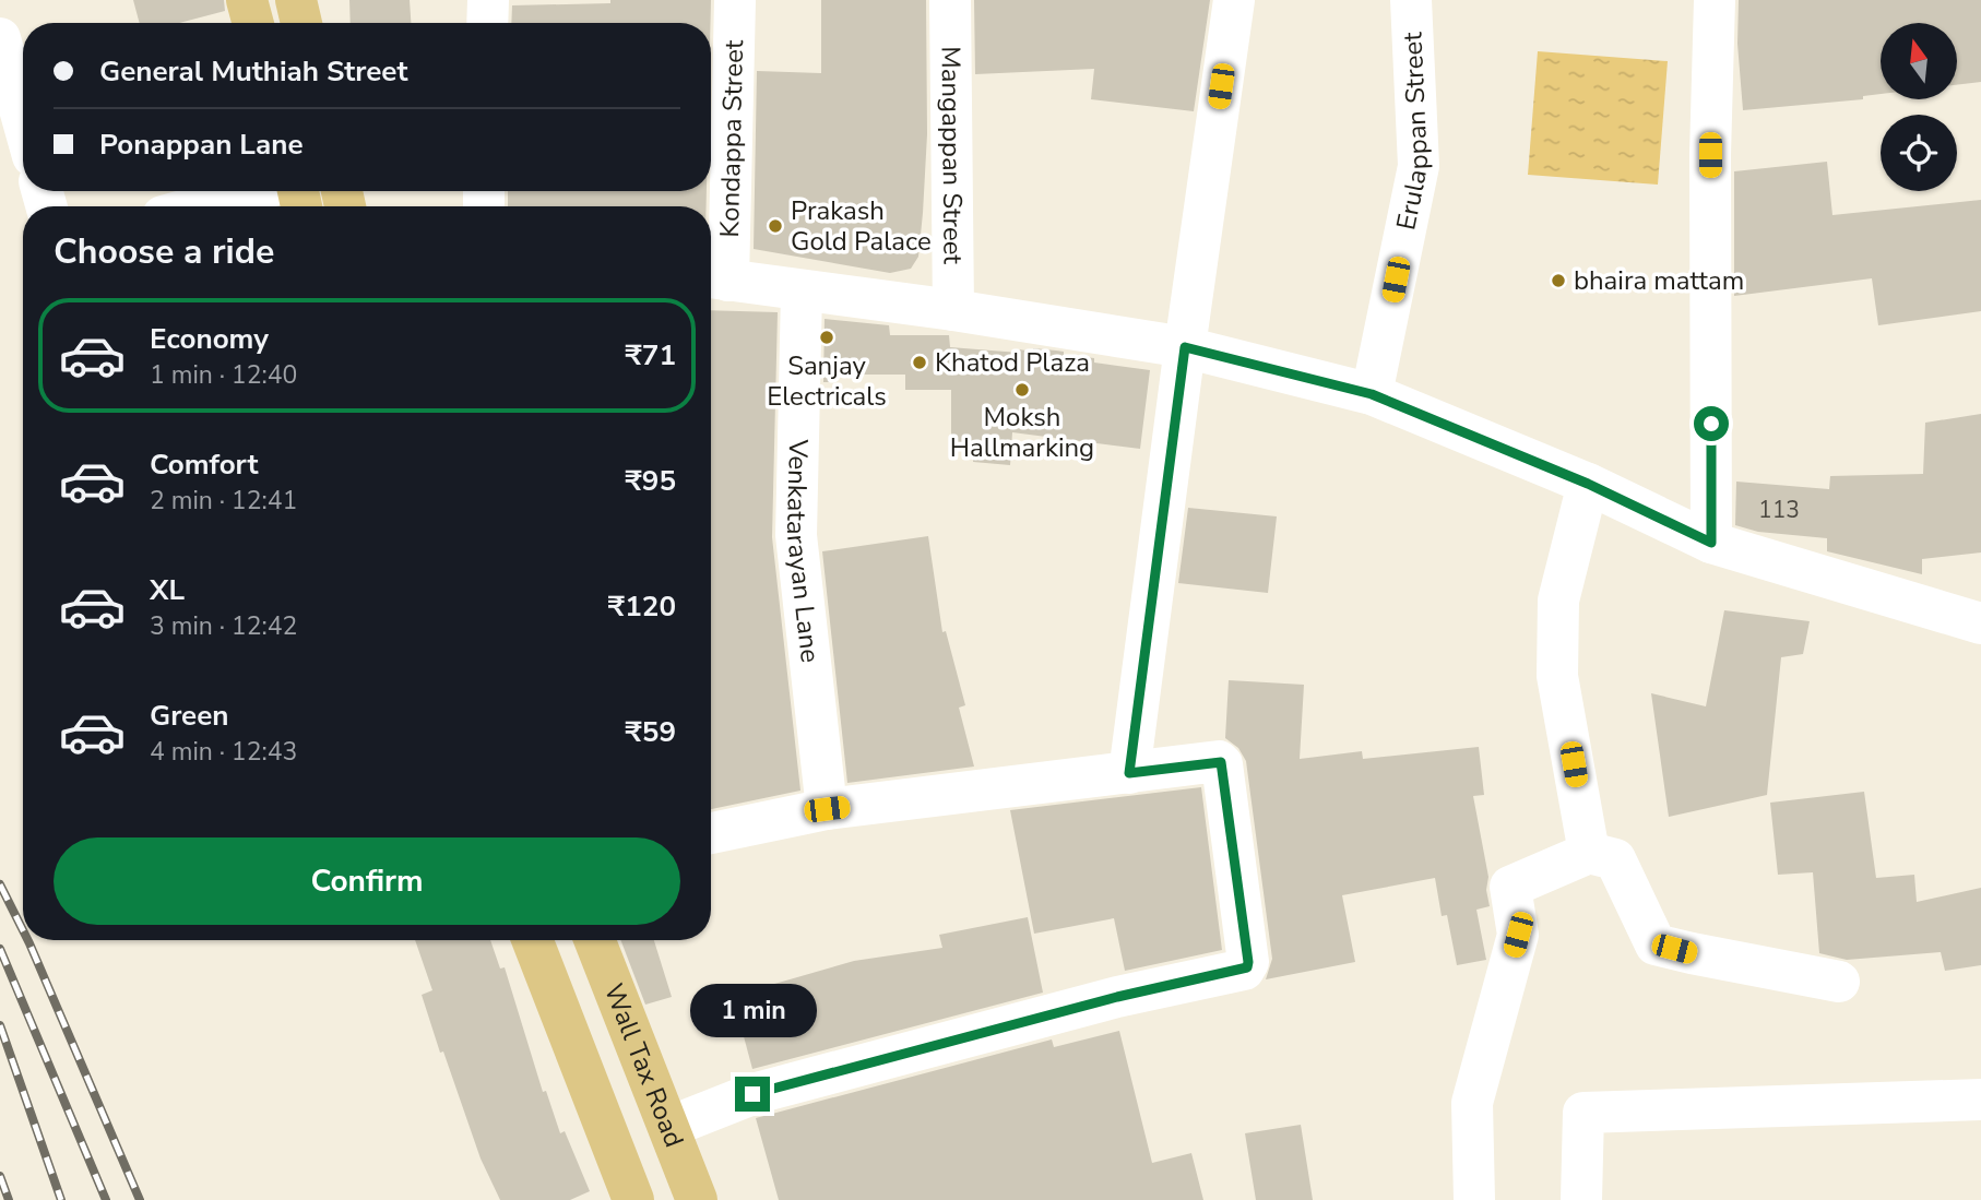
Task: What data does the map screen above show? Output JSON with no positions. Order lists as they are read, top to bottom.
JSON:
{
  "streets": {
    "main road": ["Wall Tax Road"],
    "street": [
      "Erulappan Street",
      "Kondappa Street",
      "Mangappan Street",
      "Venkatarayan Lane"
    ]
  },
  "places": [
    "Prakash Gold Palace",
    "bhaira mattam",
    "Sanjay Electricals",
    "Khatod Plaza",
    "Moksh Hallmarking"
  ],
  "house_numbers": ["113"],
  "north": "top",
  "page": {
    "banner": ["General Muthiah Street", "Ponappan Lane"],
    "heading": "Choose a ride",
    "list": [
      {
        "name": "Economy",
        "note": "1 min · 12:40",
        "value": "₹71"
      },
      {
        "name": "Comfort",
        "note": "2 min · 12:41",
        "value": "₹95"
      },
      {
        "name": "XL",
        "note": "3 min · 12:42",
        "value": "₹120"
      },
      {
        "name": "Green",
        "note": "4 min · 12:43",
        "value": "₹59"
      }
    ],
    "buttons": "Confirm",
    "bubble": "1 min"
  }
}
